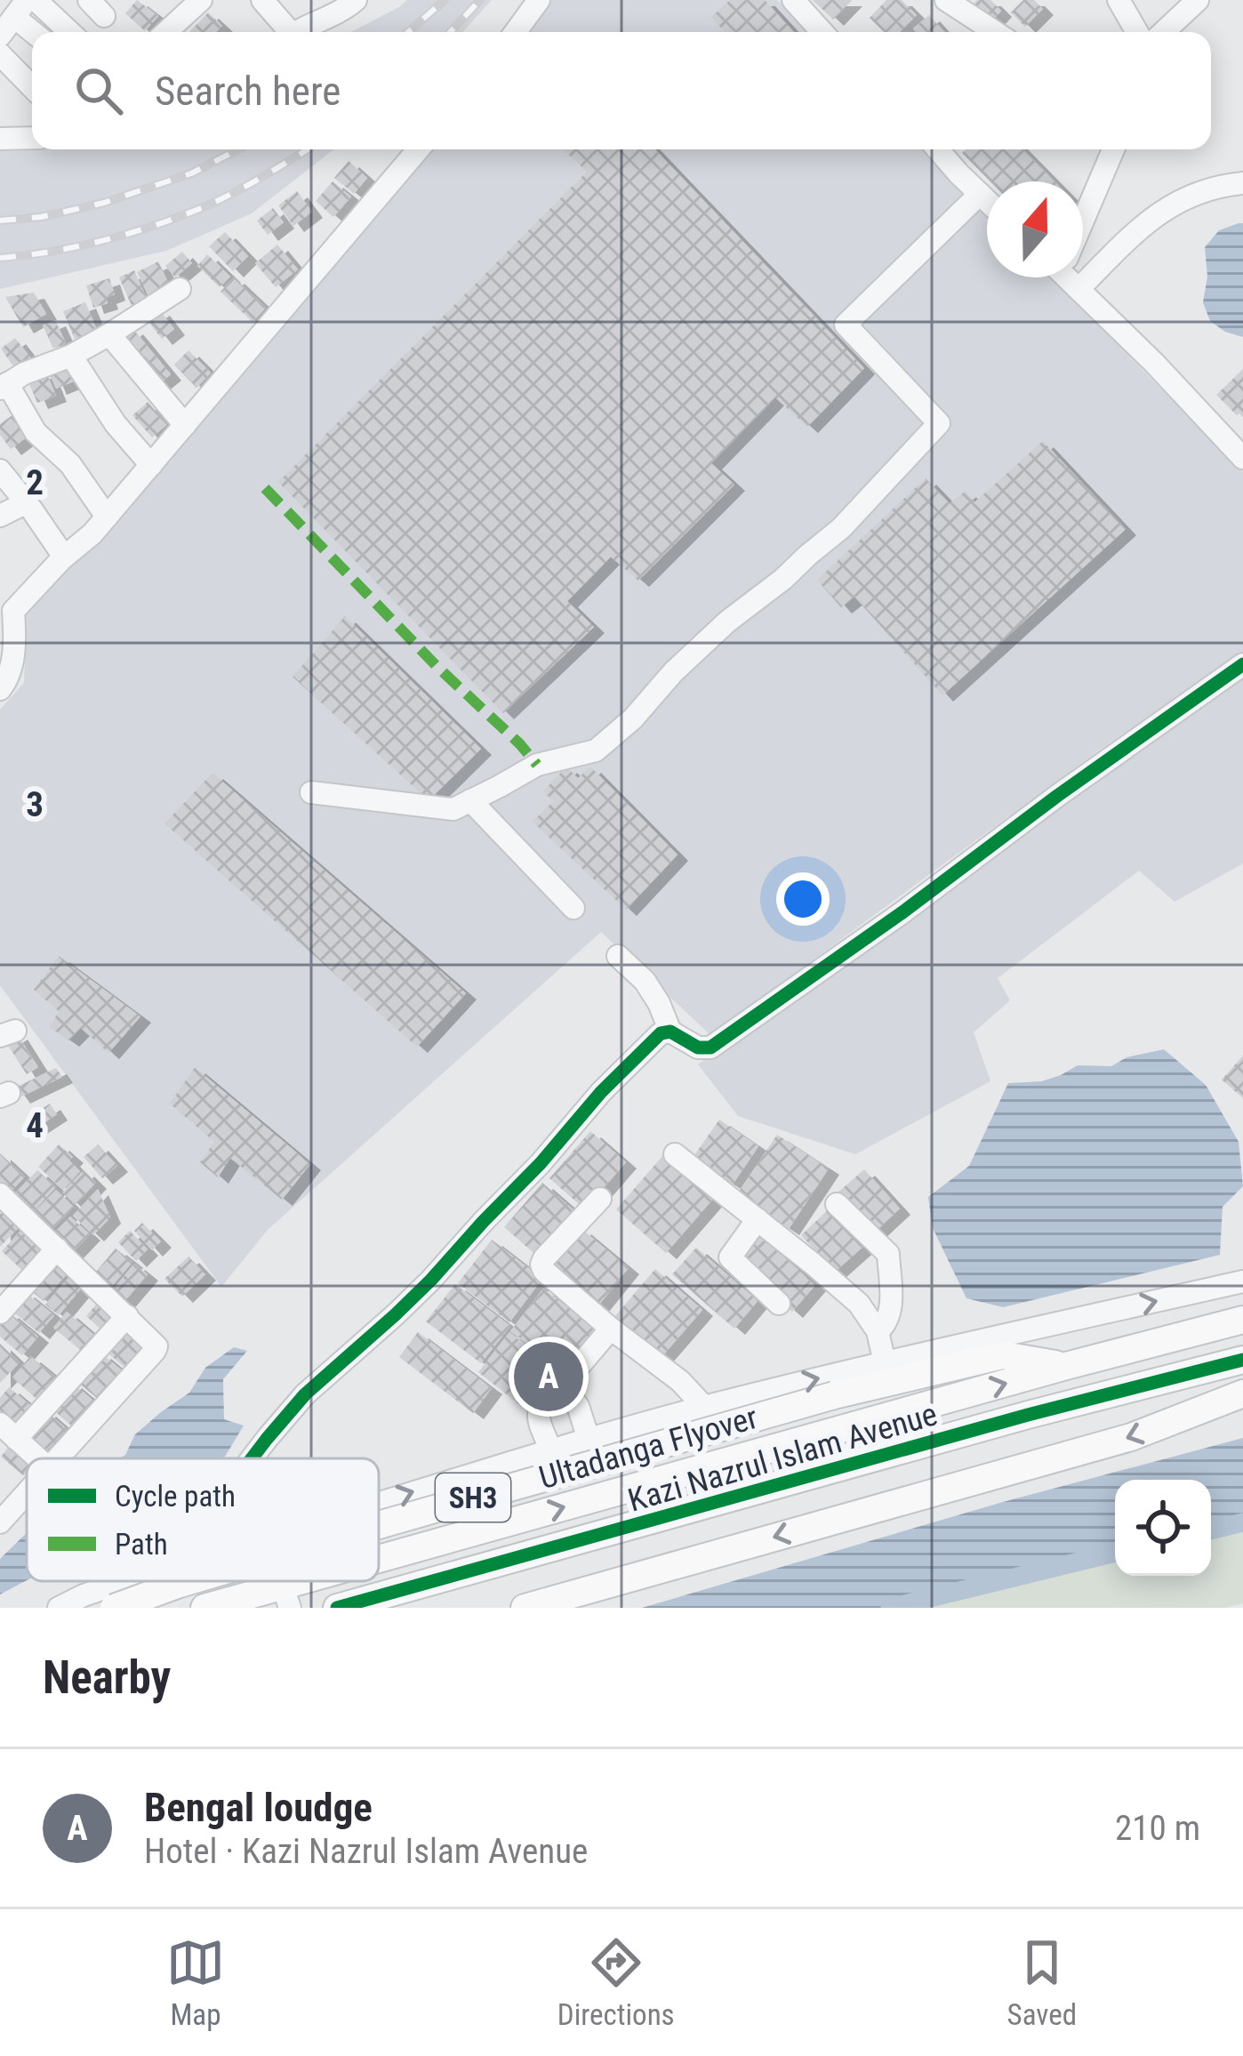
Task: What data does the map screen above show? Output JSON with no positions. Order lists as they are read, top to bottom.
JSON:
{
  "streets": {
    "main road": ["Ultadanga Flyover", "Kazi Nazrul Islam Avenue", "SH3"]
  },
  "crossings": [
    ["Ultadanga Flyover", "Kazi Nazrul Islam Avenue"]
  ],
  "one_way": ["Kazi Nazrul Islam Avenue"],
  "legend": ["Cycle path", "Path"],
  "north": "top",
  "page": {
    "search": "Search here",
    "pins": "A",
    "heading": "Nearby",
    "list": [
      {
        "mark": "A",
        "name": "Bengal loudge",
        "note": "Hotel · Kazi Nazrul Islam Avenue",
        "value": "210 m"
      }
    ],
    "nav": ["Map", "Directions", "Saved"]
  },
  "grid": {
    "rows": ["2", "3", "4"]
  }
}
